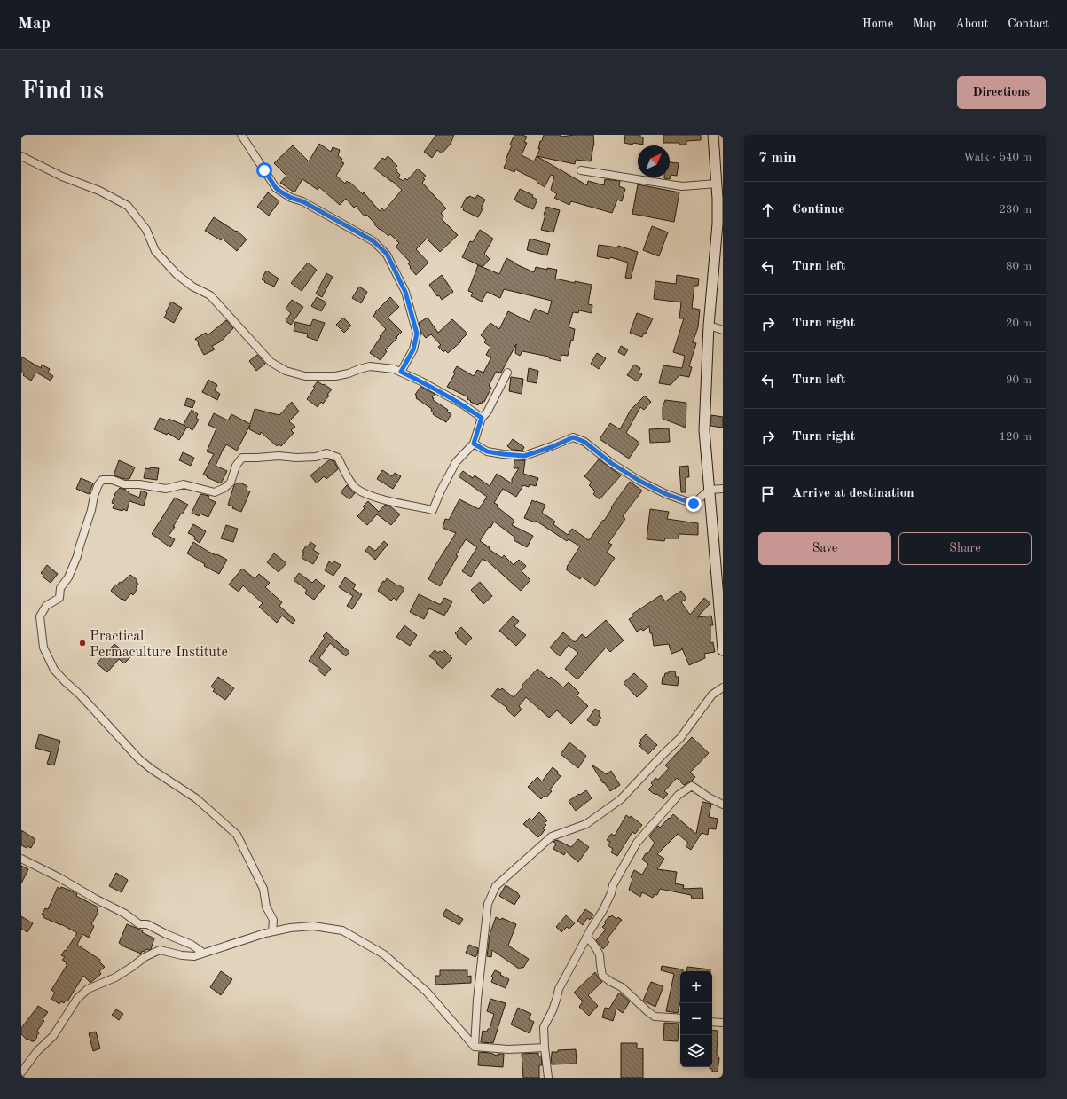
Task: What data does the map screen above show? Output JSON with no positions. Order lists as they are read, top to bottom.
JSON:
{
  "places": ["Practical Permaculture Institute"],
  "north": "top right",
  "page": {
    "header": "Map",
    "nav": [
      "Home",
      "Map",
      "About",
      "Contact"
    ],
    "buttons": [
      "Directions",
      ["Save", "Share"]
    ],
    "title": "Find us",
    "heading": ["7 min", "Walk · 540 m"],
    "list": [
      ["Continue", "230 m"],
      ["Turn left", "80 m"],
      ["Turn right", "20 m"],
      ["Turn left", "90 m"],
      ["Turn right", "120 m"],
      "Arrive at destination"
    ],
    "map_buttons": ["+", "−"]
  }
}
